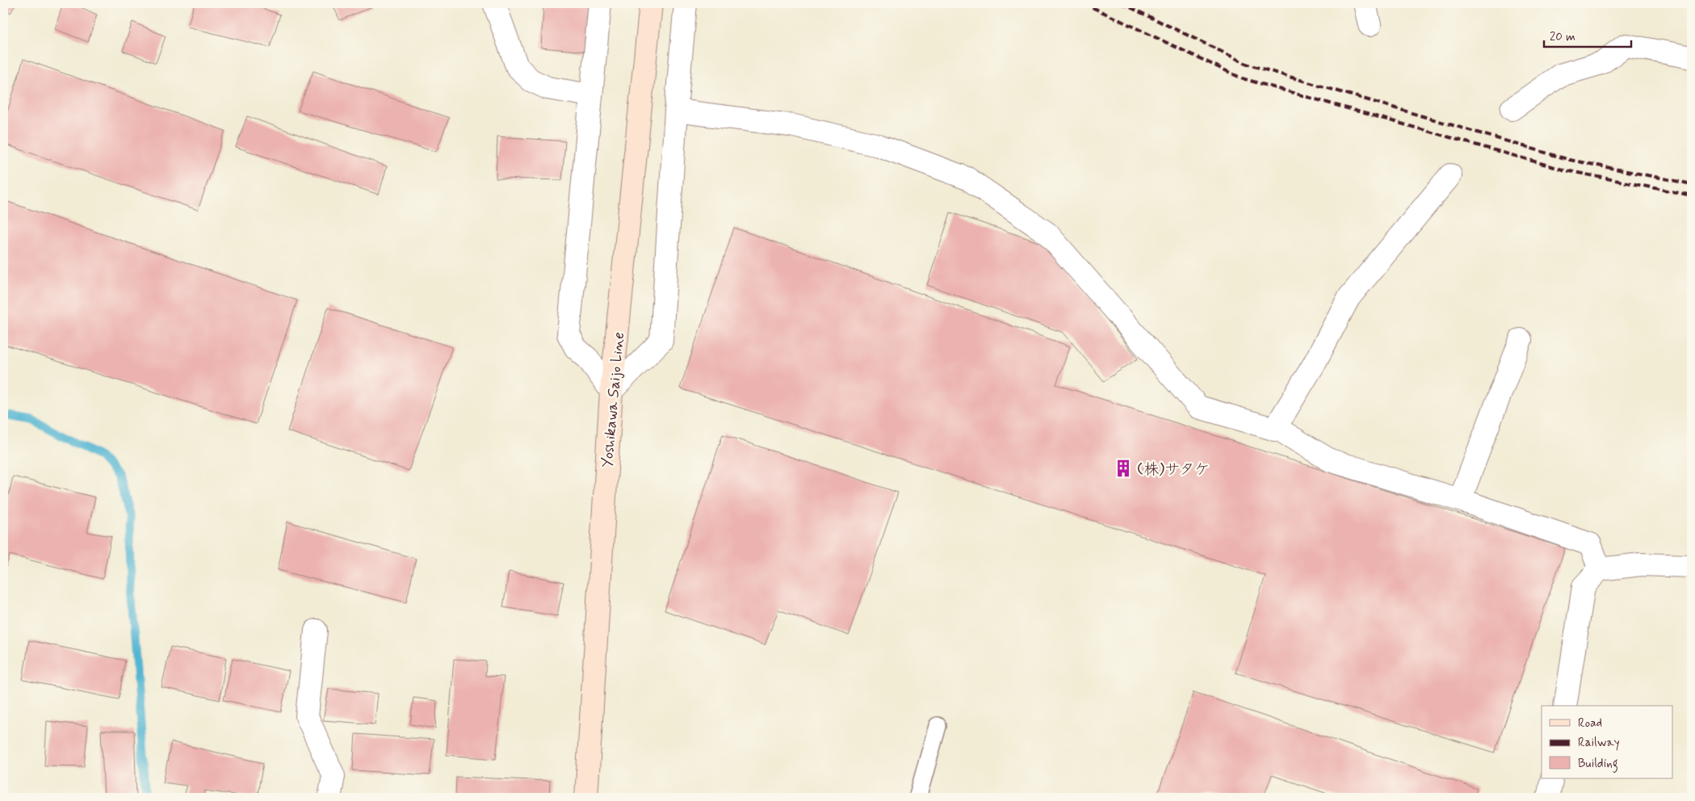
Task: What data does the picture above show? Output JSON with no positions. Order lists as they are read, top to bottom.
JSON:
{
  "streets": {
    "main road": ["Yoshikawa Saijo Line"]
  },
  "places": {
    "building": ["(株)サタケ"]
  },
  "legend": ["Road", "Railway", "Building"],
  "scale_bar": "20 m"
}
